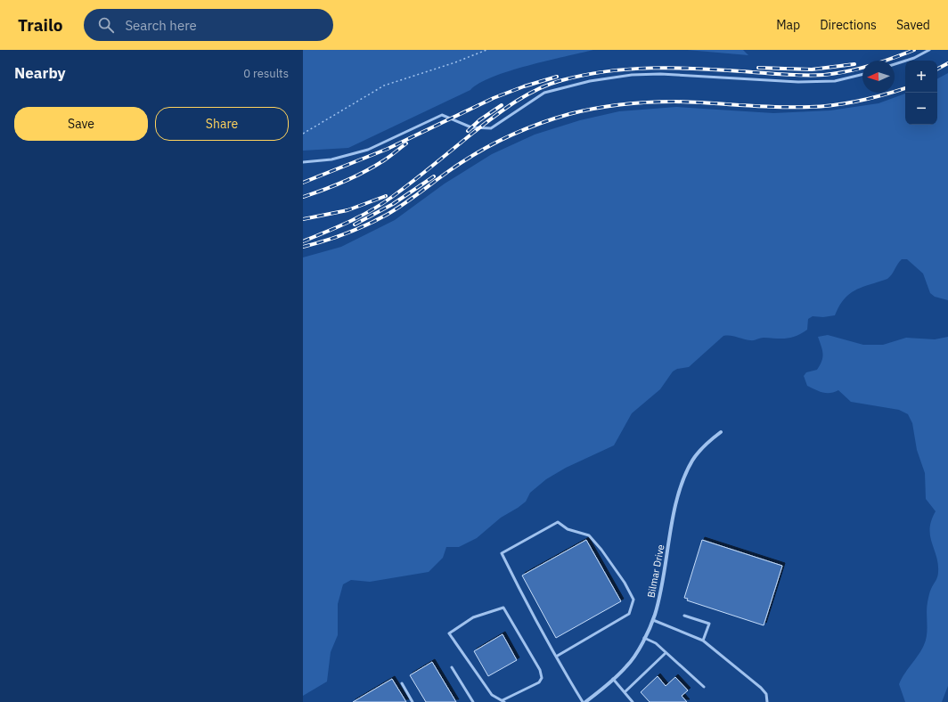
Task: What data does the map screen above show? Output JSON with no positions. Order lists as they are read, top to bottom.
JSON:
{
  "streets": {
    "street": ["Bilmar Drive"]
  },
  "north": "left",
  "page": {
    "header": "Trailo",
    "search": "Search here",
    "nav": ["Map", "Directions", "Saved"],
    "heading": ["Nearby", "0 results"],
    "map_buttons": ["+", "−"],
    "buttons": ["Save", "Share"]
  }
}
